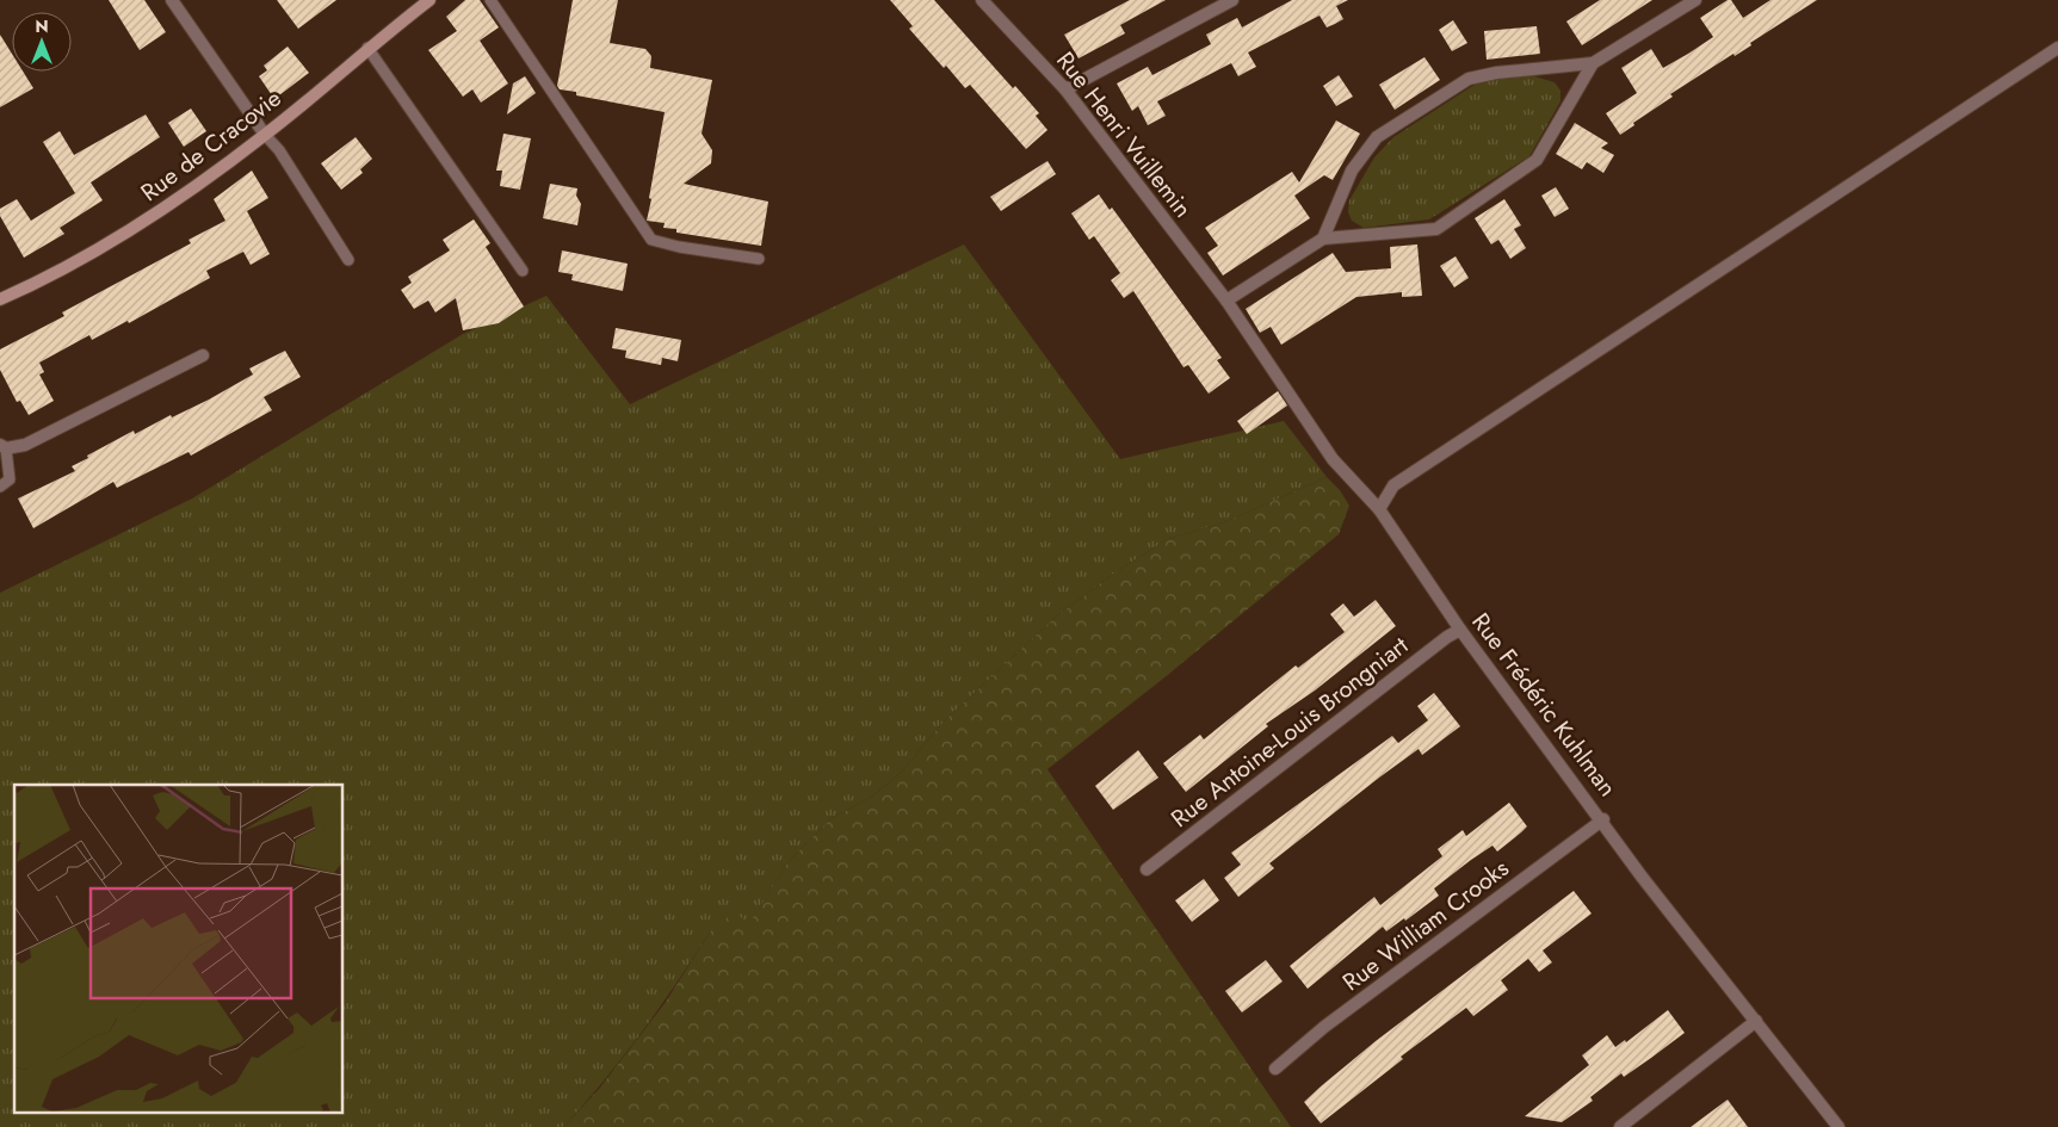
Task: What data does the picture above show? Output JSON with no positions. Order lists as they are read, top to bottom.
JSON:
{
  "streets": {
    "street": [
      "Rue Henri Vuillemin",
      "Rue de Cracovie",
      "Rue Frédéric Kuhlman",
      "Rue Antoine-Louis Brongniart",
      "Rue William Crooks"
    ]
  },
  "crossings": [
    ["Rue Henri Vuillemin", "Rue Frédéric Kuhlman"],
    ["Rue Frédéric Kuhlman", "Rue Antoine-Louis Brongniart"],
    ["Rue Frédéric Kuhlman", "Rue William Crooks"]
  ],
  "north": "top"
}
